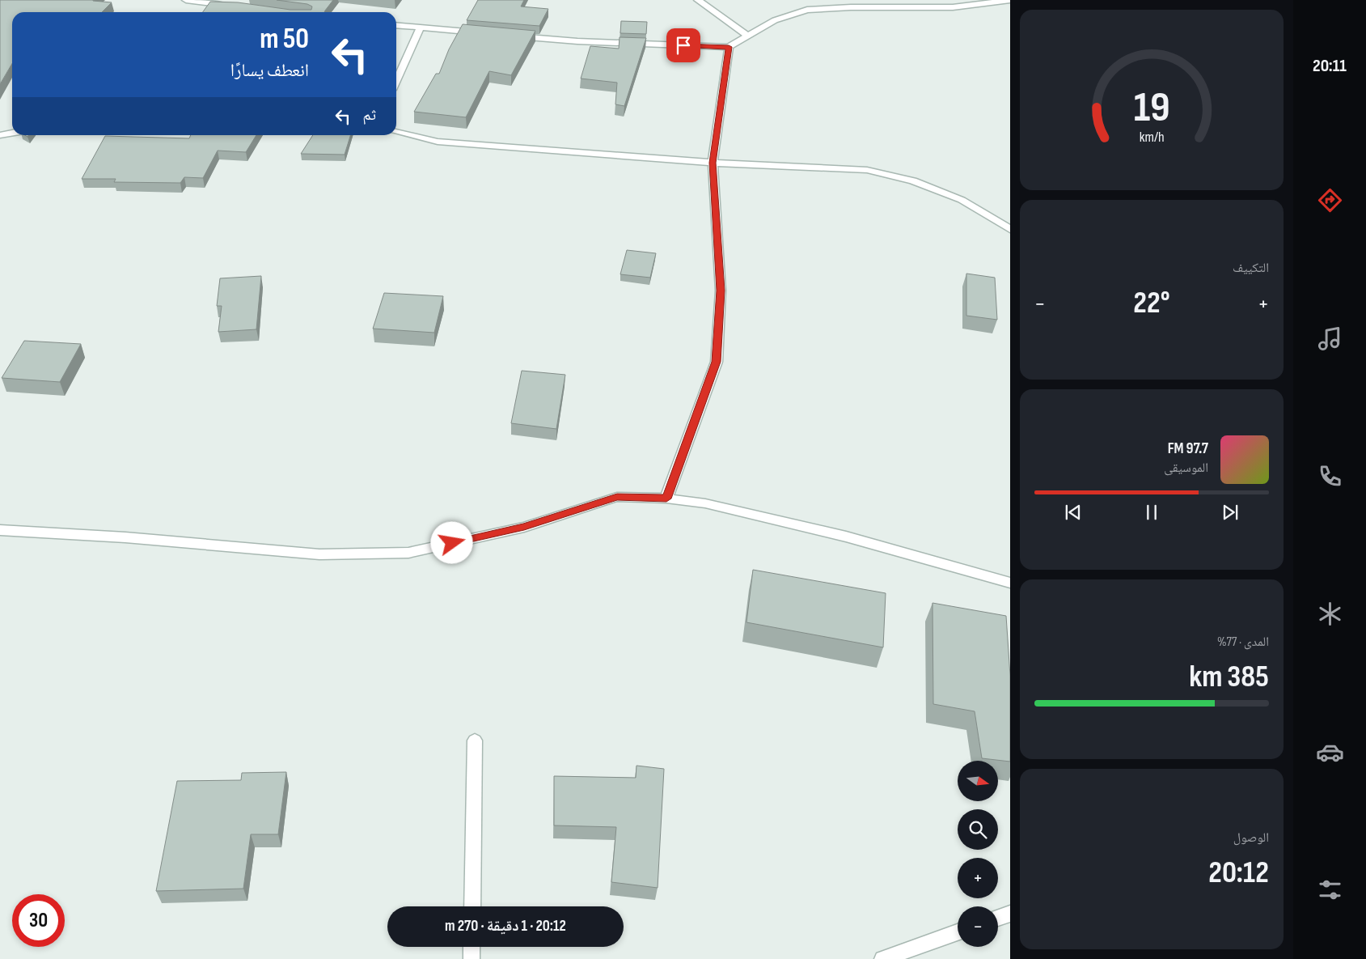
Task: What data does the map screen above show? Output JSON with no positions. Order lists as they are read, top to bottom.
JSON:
{
  "north": "right",
  "page": {
    "tabs": "20:11",
    "turn": ["50 m", "انعطف يسارًا"],
    "then": "ثم",
    "tile": [
      "التكييف",
      ["المدى · 77%", "385 km"],
      ["الوصول", "20:12"]
    ],
    "heat": ["−", "22°", "+"],
    "song": ["97.7 FM", "الموسيقى"],
    "map_buttons": ["+", "−"],
    "limit": "30",
    "trip": "20:12 · 1 دقيقة · 270 m",
    "gauge": ["19", "km/h"]
  }
}
